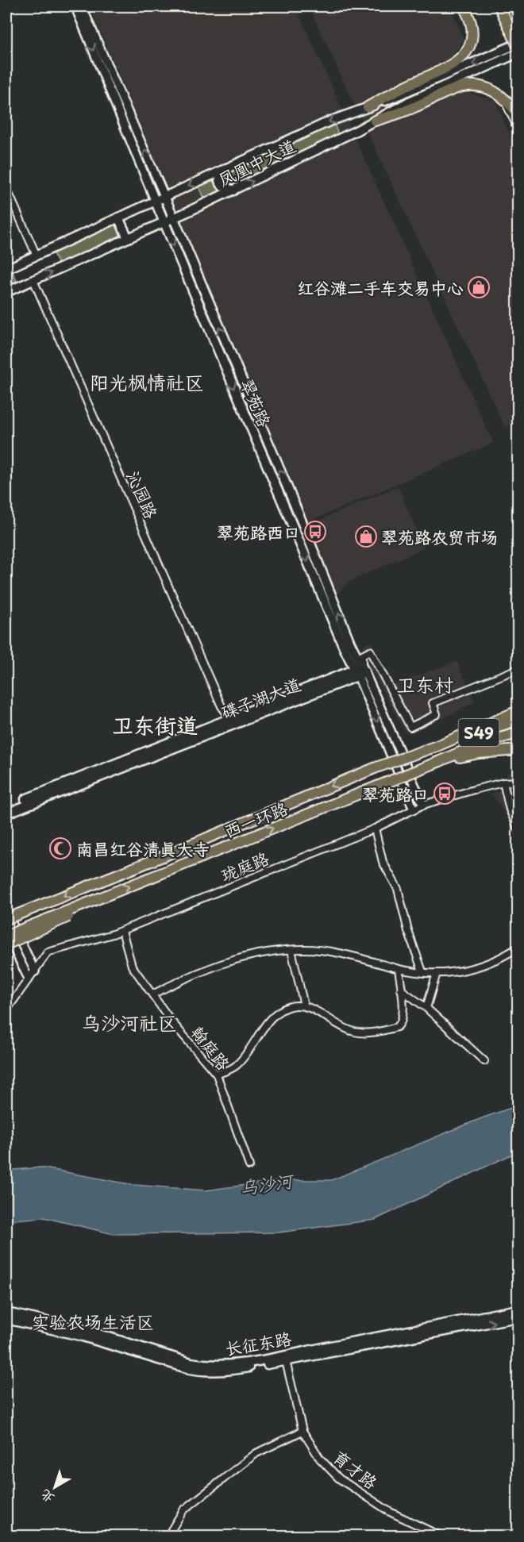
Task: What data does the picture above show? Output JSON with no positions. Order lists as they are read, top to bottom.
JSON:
{
  "streets": {
    "highway": ["S49", "西一环路"],
    "main road": [
      "凤凰中大道",
      "翠苑路",
      "碟子湖大道",
      "长征东路"
    ],
    "street": [
      "沁园路",
      "珑庭路",
      "翰庭路",
      "育才路"
    ]
  },
  "crossings": [
    ["凤凰中大道", "翠苑路"],
    ["凤凰中大道", "沁园路"],
    ["翠苑路", "碟子湖大道"],
    ["翠苑路", "珑庭路"],
    ["沁园路", "碟子湖大道"],
    ["珑庭路", "翰庭路"],
    ["长征东路", "育才路"]
  ],
  "districts": [
    "阳光枫情社区",
    "卫东村",
    "卫东街道",
    "乌沙河社区",
    "实验农场生活区"
  ],
  "water": ["乌沙河"],
  "places": {
    "shop": ["红谷滩二手车交易中心", "翠苑路农贸市场"],
    "bus stop": ["翠苑路西口", "翠苑路口"],
    "mosque": ["南昌红谷清真大寺"]
  },
  "north": "bottom left"
}
